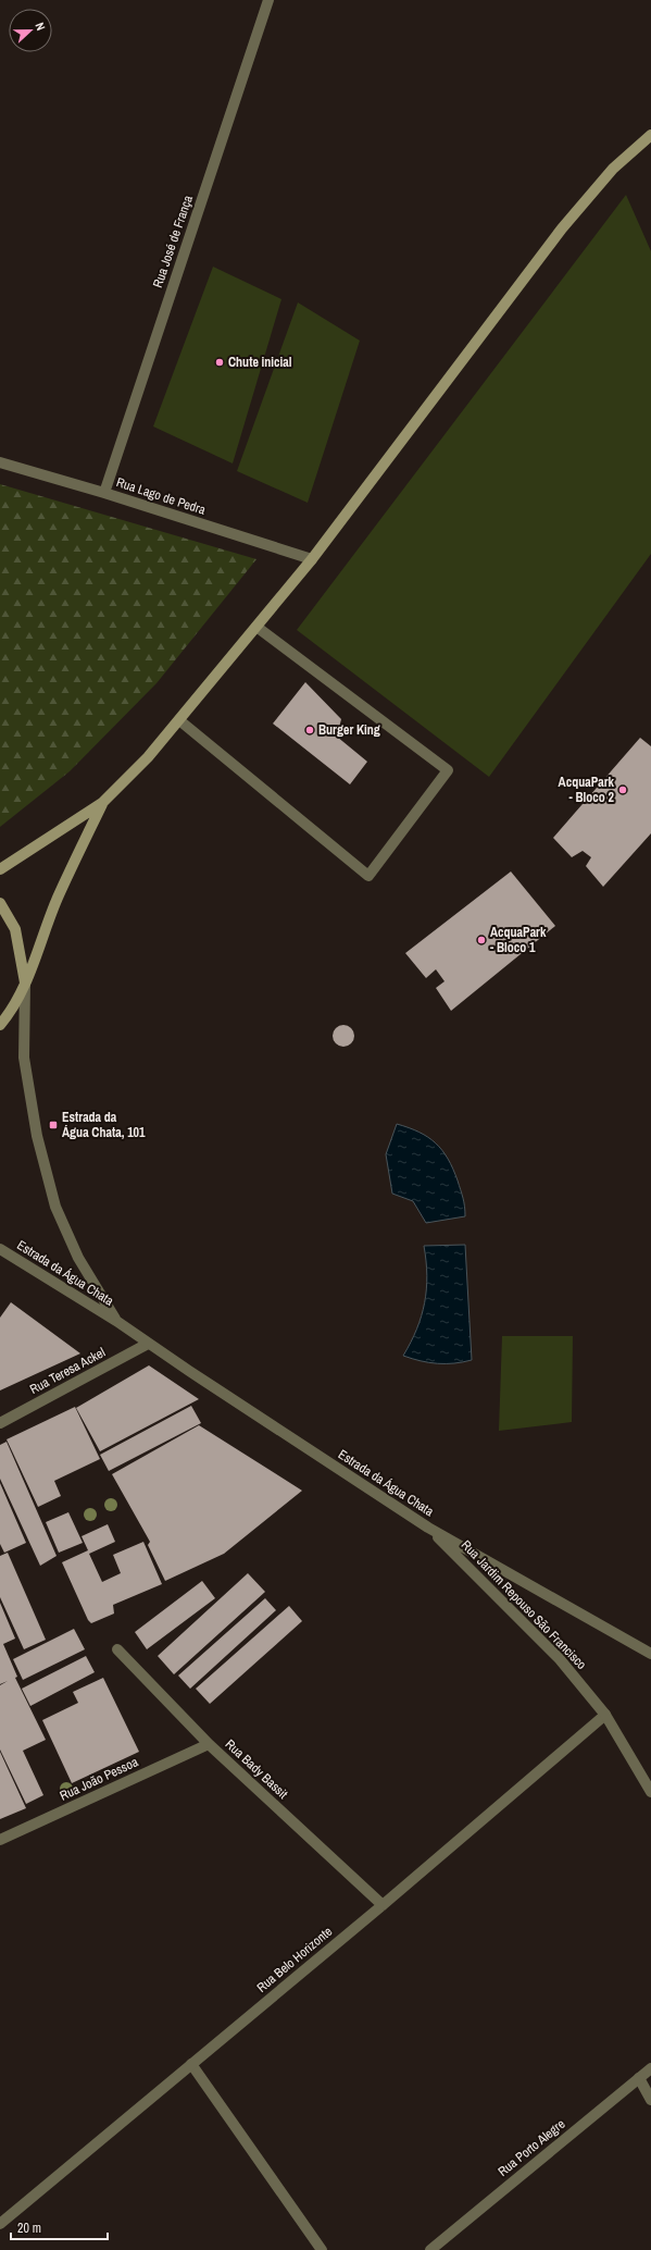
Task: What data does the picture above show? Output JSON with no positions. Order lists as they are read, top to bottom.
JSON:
{
  "streets": {
    "street": [
      "Rua José de França",
      "Rua Lago de Pedra",
      "Estrada da Água Chata",
      "Rua Teresa Ackel",
      "Rua Jardim Repouso São Francisco",
      "Rua Bady Bassit",
      "Rua João Pessoa",
      "Rua Belo Horizonte",
      "Rua Porto Alegre"
    ]
  },
  "crossings": [
    ["Rua José de França", "Rua Lago de Pedra"],
    ["Estrada da Água Chata", "Rua Teresa Ackel"],
    ["Estrada da Água Chata", "Rua Jardim Repouso São Francisco"],
    ["Rua Jardim Repouso São Francisco", "Rua Belo Horizonte"],
    ["Rua Bady Bassit", "Rua João Pessoa"],
    ["Rua Bady Bassit", "Rua Belo Horizonte"]
  ],
  "places": {
    "other": [
      "Chute inicial",
      "Burger King",
      "AcquaPark - Bloco 2",
      "AcquaPark - Bloco 1"
    ],
    "transit": ["Estrada da Água Chata, 101"]
  },
  "scale_bar": "20 m",
  "north": "right"
}
